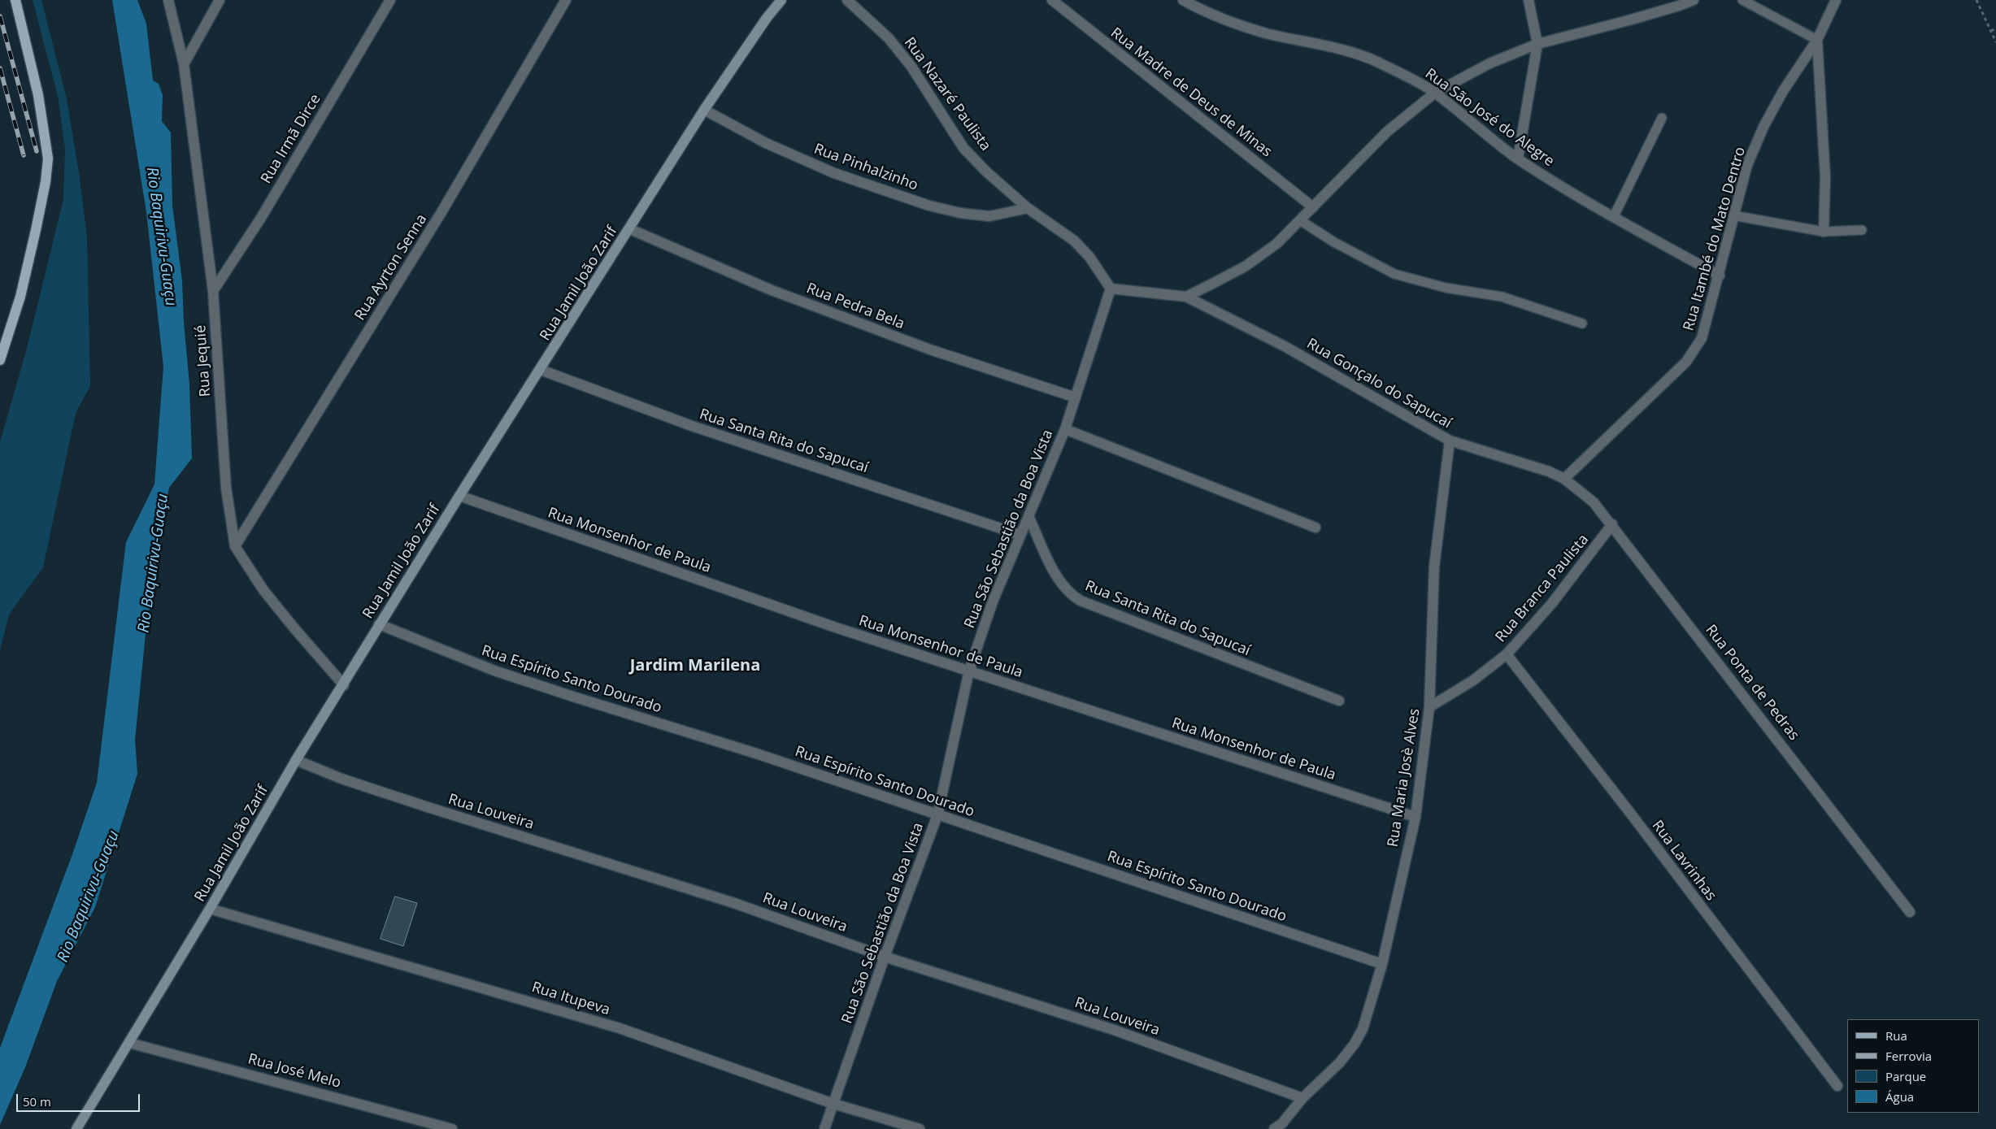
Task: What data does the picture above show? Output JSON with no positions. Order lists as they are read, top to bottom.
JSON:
{
  "streets": {
    "main road": ["Rua Jamil João Zarif"],
    "street": [
      "Rua Madre de Deus de Minas",
      "Rua Nazaré Paulista",
      "Rua São José do Alegre",
      "Rua Irmã Dirce",
      "Rua Pinhalzinho",
      "Rua Itambé do Mato Dentro",
      "Rua Ayrton Senna",
      "Rua Pedra Bela",
      "Rua Jequié",
      "Rua Gonçalo do Sapucaí",
      "Rua Santa Rita do Sapucaí",
      "Rua São Sebastião da Boa Vista",
      "Rua Monsenhor de Paula",
      "Rua Branca Paulista",
      "Rua Espírito Santo Dourado",
      "Rua Ponta de Pedras",
      "Rua Maria Josè Alves",
      "Rua Louveira",
      "Rua Lavrinhas",
      "Rua Itupeva",
      "Rua José Melo"
    ]
  },
  "crossings": [
    ["Rua Nazaré Paulista", "Rua Pinhalzinho"],
    ["Rua Nazaré Paulista", "Rua São Sebastião da Boa Vista"],
    ["Rua São José do Alegre", "Rua Itambé do Mato Dentro"],
    ["Rua Irmã Dirce", "Rua Jequié"],
    ["Rua Pinhalzinho", "Rua Jamil João Zarif"],
    ["Rua Itambé do Mato Dentro", "Rua Gonçalo do Sapucaí"],
    ["Rua Itambé do Mato Dentro", "Rua Ponta de Pedras"],
    ["Rua Ayrton Senna", "Rua Jequié"],
    ["Rua Jamil João Zarif", "Rua Pedra Bela"],
    ["Rua Jamil João Zarif", "Rua Jequié"],
    ["Rua Jamil João Zarif", "Rua Santa Rita do Sapucaí"],
    ["Rua Jamil João Zarif", "Rua Monsenhor de Paula"],
    ["Rua Jamil João Zarif", "Rua Espírito Santo Dourado"],
    ["Rua Jamil João Zarif", "Rua Louveira"],
    ["Rua Jamil João Zarif", "Rua Itupeva"],
    ["Rua Jamil João Zarif", "Rua José Melo"],
    ["Rua Pedra Bela", "Rua São Sebastião da Boa Vista"],
    ["Rua Gonçalo do Sapucaí", "Rua Ponta de Pedras"],
    ["Rua Gonçalo do Sapucaí", "Rua Maria Josè Alves"],
    ["Rua Santa Rita do Sapucaí", "Rua São Sebastião da Boa Vista"],
    ["Rua São Sebastião da Boa Vista", "Rua Monsenhor de Paula"],
    ["Rua São Sebastião da Boa Vista", "Rua Espírito Santo Dourado"],
    ["Rua São Sebastião da Boa Vista", "Rua Louveira"],
    ["Rua São Sebastião da Boa Vista", "Rua Itupeva"],
    ["Rua Monsenhor de Paula", "Rua Maria Josè Alves"],
    ["Rua Branca Paulista", "Rua Ponta de Pedras"],
    ["Rua Branca Paulista", "Rua Maria Josè Alves"],
    ["Rua Branca Paulista", "Rua Lavrinhas"],
    ["Rua Espírito Santo Dourado", "Rua Maria Josè Alves"],
    ["Rua Maria Josè Alves", "Rua Louveira"]
  ],
  "districts": ["Jardim Marilena"],
  "water": ["Rio Baquirivu-Guaçu"],
  "legend": [
    "Rua",
    "Ferrovia",
    "Parque",
    "Água"
  ],
  "scale_bar": "50 m"
}
